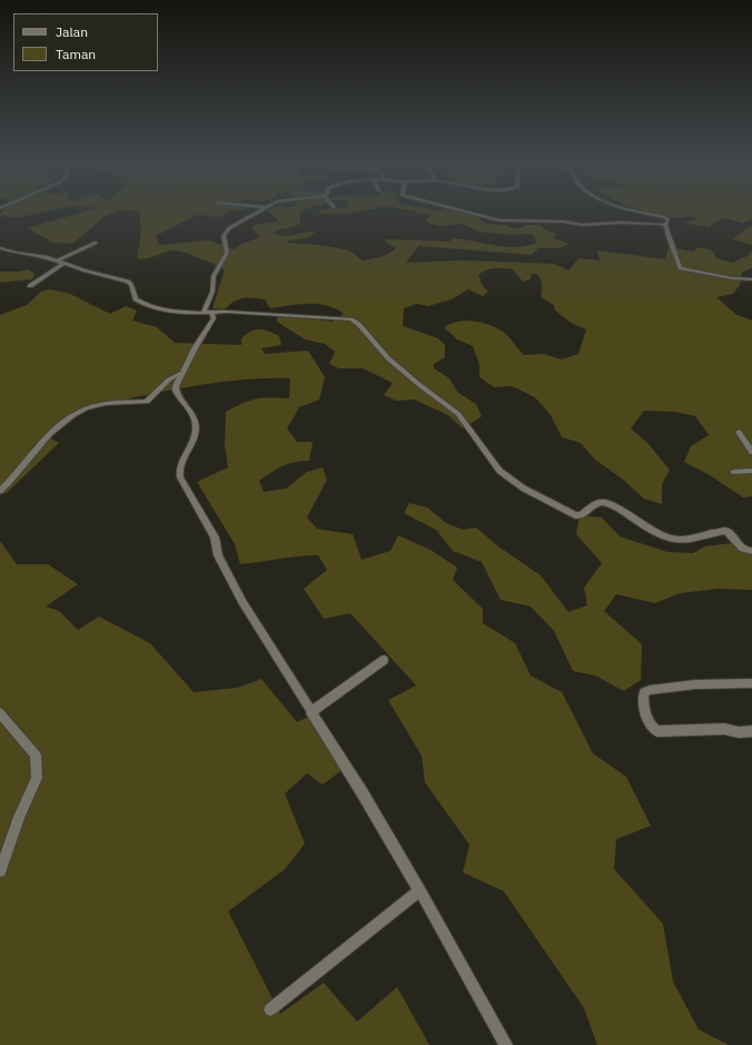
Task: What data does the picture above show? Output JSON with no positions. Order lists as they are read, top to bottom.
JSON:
{
  "legend": ["Jalan", "Taman"]
}
